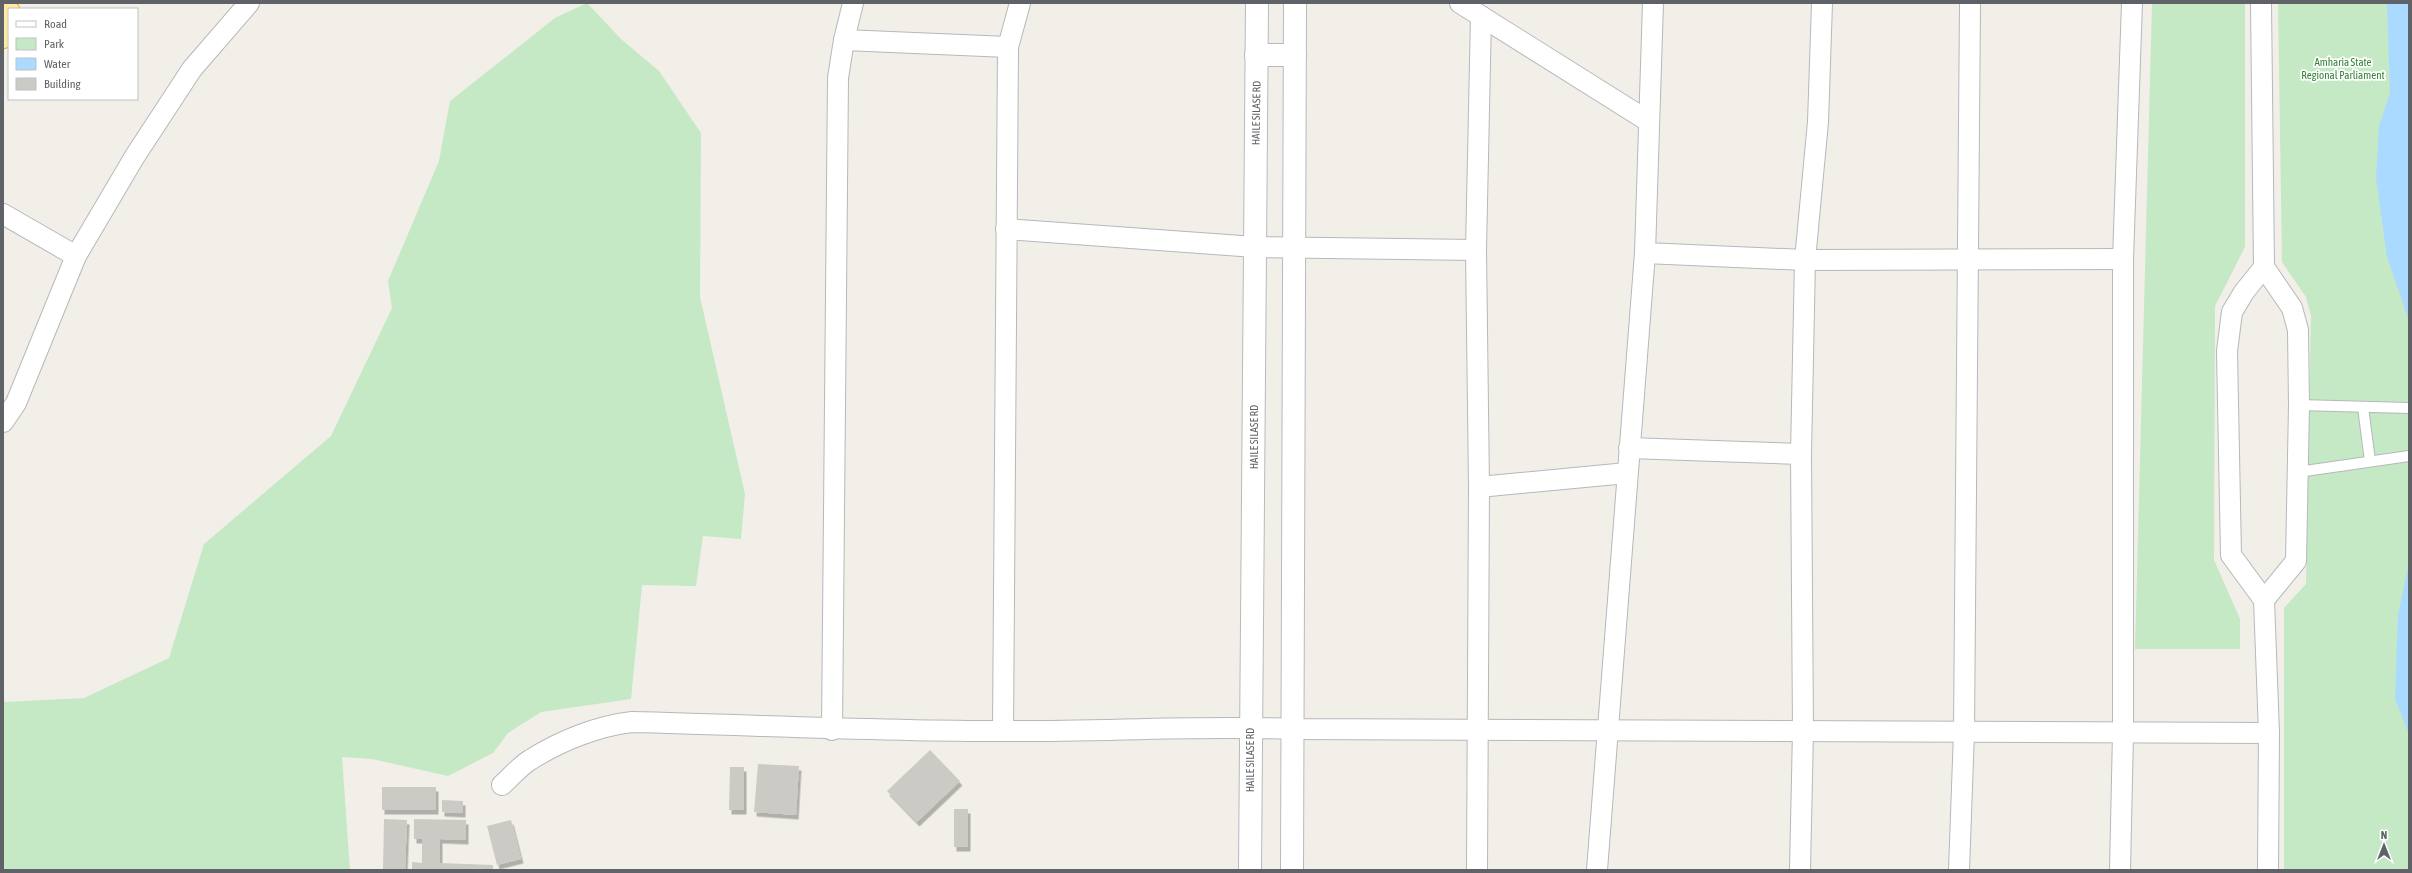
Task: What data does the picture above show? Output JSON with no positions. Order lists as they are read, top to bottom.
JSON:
{
  "streets": {
    "main road": ["HAILE SILASE RD"]
  },
  "parks": ["Amharia State Regional Parliament"],
  "legend": [
    "Road",
    "Park",
    "Water",
    "Building"
  ],
  "north": "top"
}
